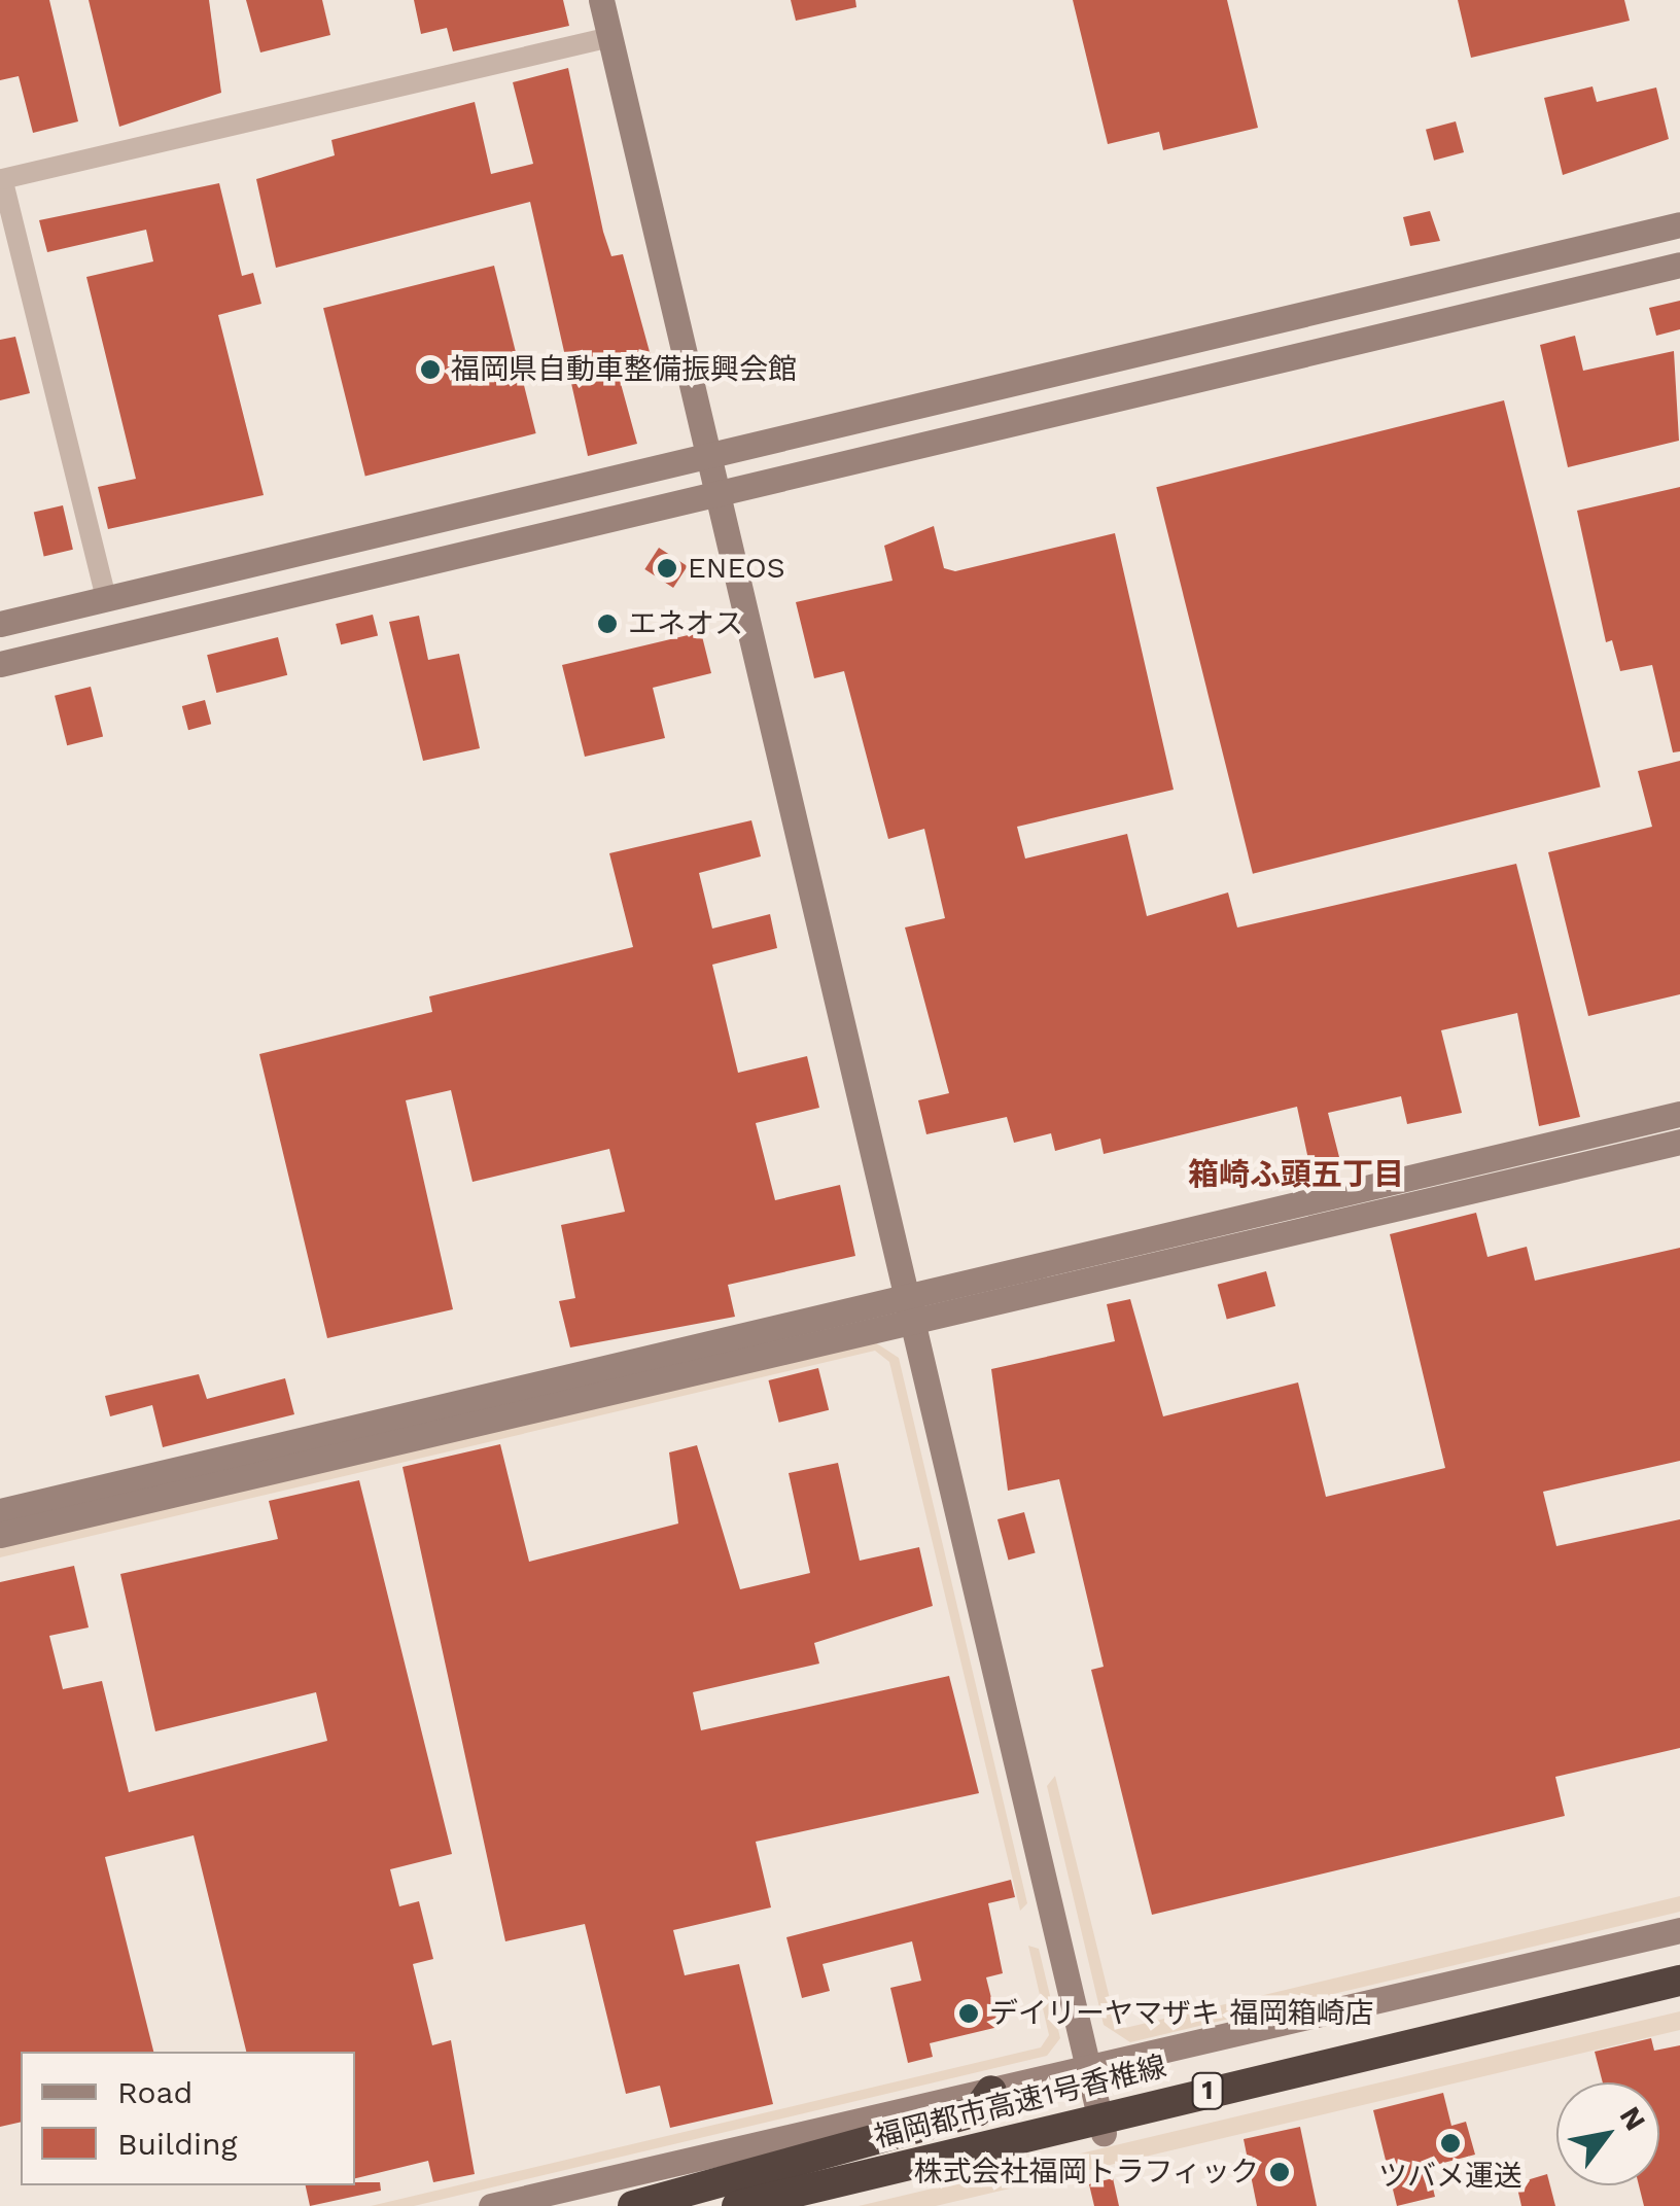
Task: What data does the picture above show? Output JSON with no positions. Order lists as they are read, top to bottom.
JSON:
{
  "streets": {
    "highway": ["1", "福岡都市高速1号香椎線"]
  },
  "districts": ["箱崎ふ頭五丁目"],
  "places": [
    "福岡県自動車整備振興会館",
    "ENEOS",
    "エネオス",
    "デイリーヤマザキ 福岡箱崎店",
    "ツバメ運送",
    "株式会社福岡トラフィック"
  ],
  "legend": ["Road", "Building"],
  "north": "top right"
}
